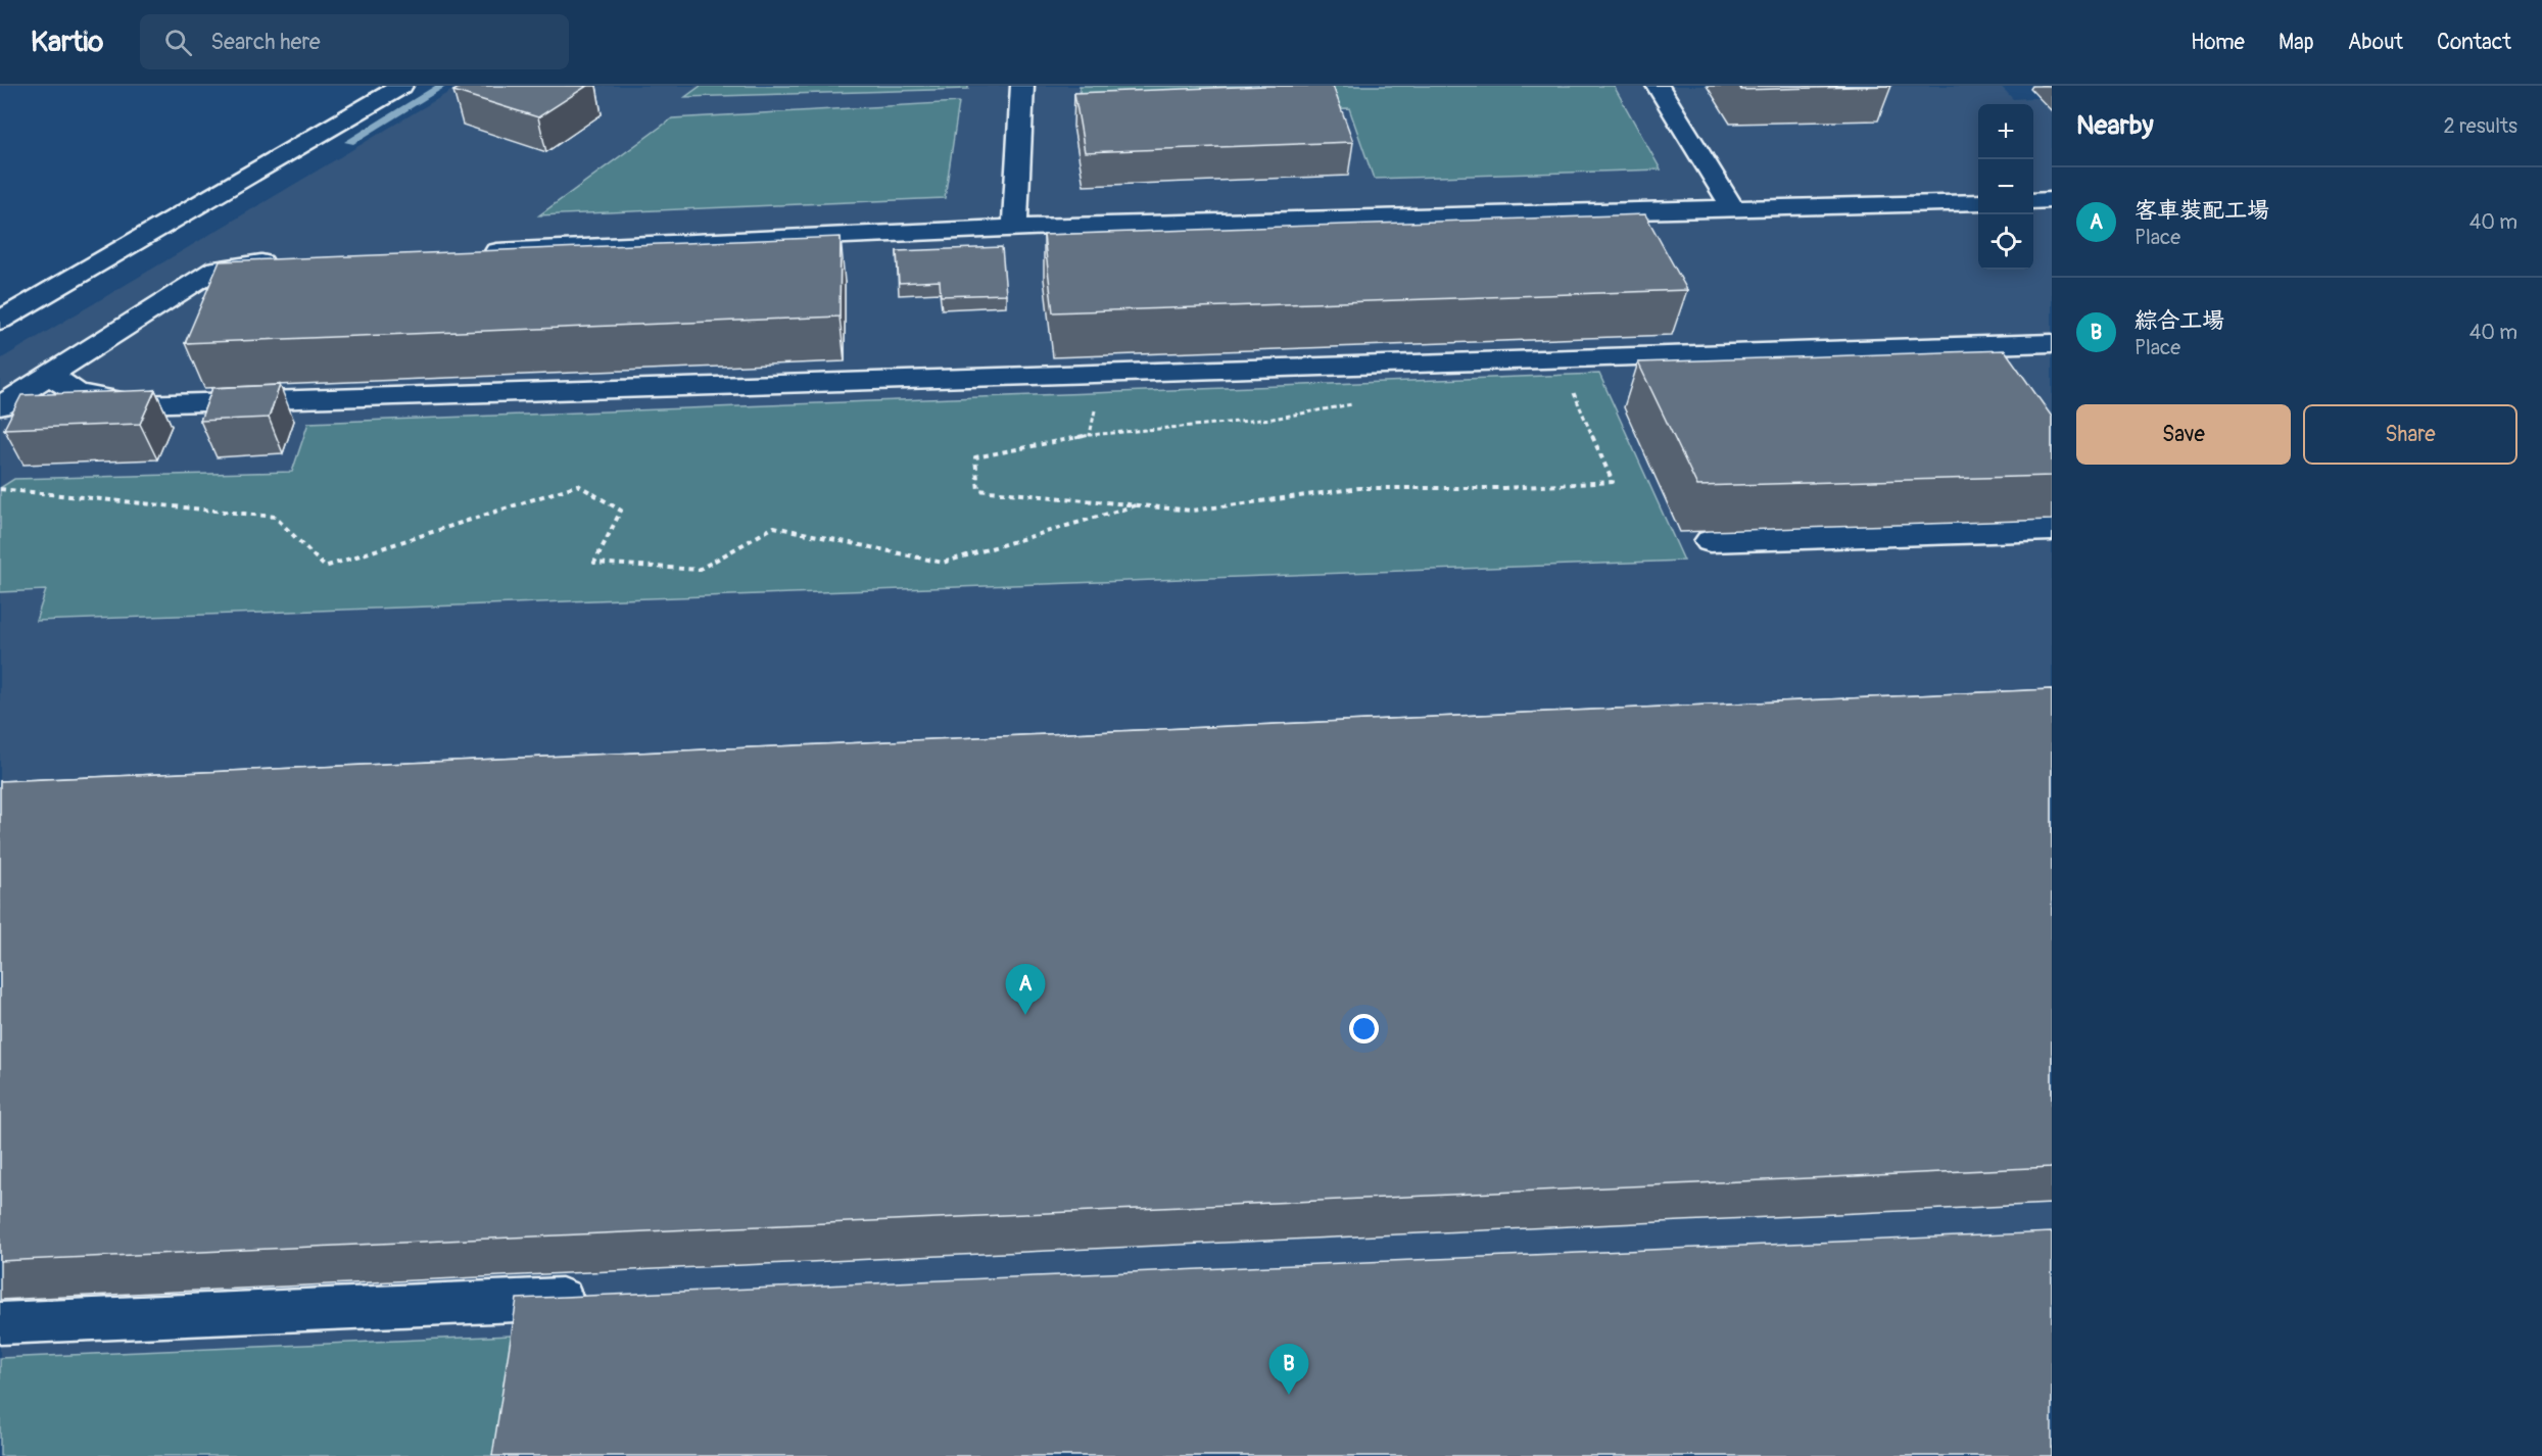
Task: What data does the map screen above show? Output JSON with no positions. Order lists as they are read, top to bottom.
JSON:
{
  "page": {
    "header": "Kartio",
    "search": "Search here",
    "nav": [
      "Home",
      "Map",
      "About",
      "Contact"
    ],
    "heading": ["Nearby", "2 results"],
    "map_buttons": ["+", "−"],
    "list": [
      {
        "mark": "A",
        "name": "客車裝配工場",
        "note": "Place",
        "value": "40 m"
      },
      {
        "mark": "B",
        "name": "綜合工場",
        "note": "Place",
        "value": "40 m"
      }
    ],
    "buttons": ["Save", "Share"],
    "pins": ["A", "B"]
  }
}
